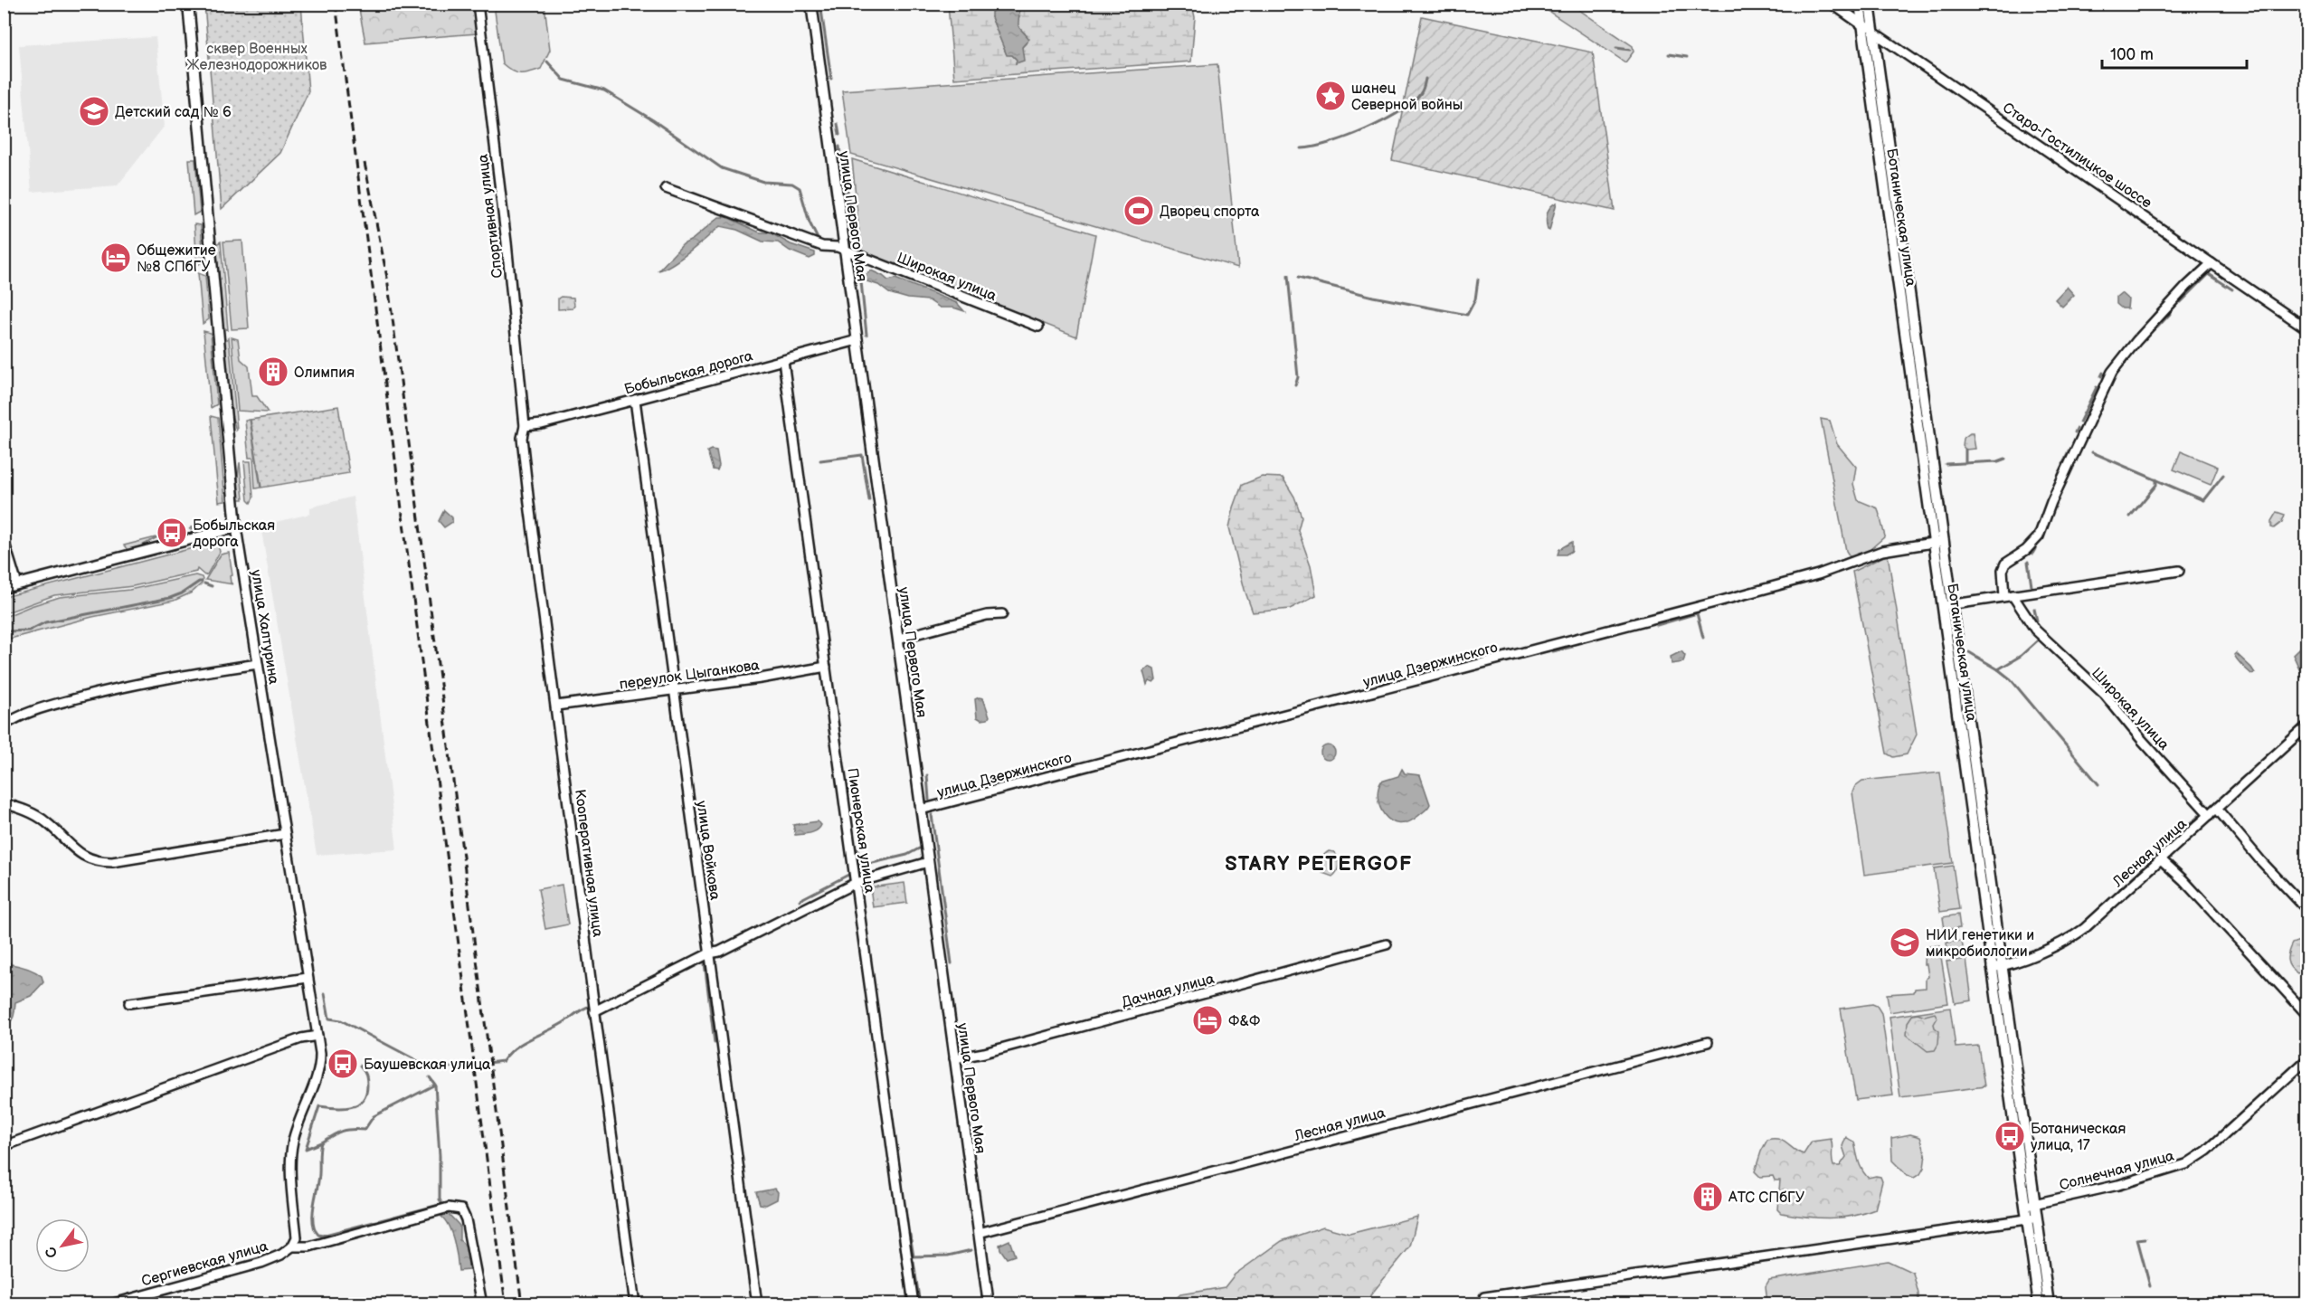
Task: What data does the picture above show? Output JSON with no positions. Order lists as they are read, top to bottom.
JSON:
{
  "streets": {
    "street": [
      "Старо-Гостилицкое шоссе",
      "Спортивная улица",
      "улица Первого Мая",
      "Ботаническая улица",
      "Широкая улица",
      "Бобыльская дорога",
      "улица Халтурина",
      "улица Дзержинского",
      "переулок Цыганкова",
      "Пионерская улица",
      "улица Войкова",
      "Лесная улица",
      "Кооперативная улица",
      "Дачная улица",
      "Солнечная улица",
      "Сергиевская улица"
    ]
  },
  "crossings": [
    ["Старо-Гостилицкое шоссе", "Ботаническая улица"],
    ["Спортивная улица", "Бобыльская дорога"],
    ["Спортивная улица", "Кооперативная улица"],
    ["улица Первого Мая", "Широкая улица"],
    ["улица Первого Мая", "Бобыльская дорога"],
    ["улица Первого Мая", "улица Дзержинского"],
    ["улица Первого Мая", "Лесная улица"],
    ["улица Первого Мая", "Дачная улица"],
    ["Ботаническая улица", "улица Дзержинского"],
    ["Ботаническая улица", "Лесная улица"],
    ["Ботаническая улица", "Солнечная улица"],
    ["Широкая улица", "Лесная улица"],
    ["Бобыльская дорога", "Пионерская улица"],
    ["Бобыльская дорога", "улица Войкова"],
    ["Бобыльская дорога", "Кооперативная улица"],
    ["улица Халтурина", "Сергиевская улица"],
    ["переулок Цыганкова", "Пионерская улица"],
    ["переулок Цыганкова", "улица Войкова"],
    ["переулок Цыганкова", "Кооперативная улица"]
  ],
  "districts": ["STARY PETERGOF"],
  "parks": ["сквер Военных Железнодорожников"],
  "places": {
    "place": ["шанец Северной войны"],
    "school or university": ["Детский сад № 6", "НИИ генетики и микробиологии"],
    "sports": ["Дворец спорта"],
    "hotel": ["Общежитие №8 СПбГУ", "Ф&Ф"],
    "building": ["Олимпия", "АТС СПбГУ"],
    "bus stop": ["Бобыльская дорога", "Баушевская улица", "Ботаническая улица, 17"]
  },
  "scale_bar": "100 m",
  "north": "bottom left"
}
